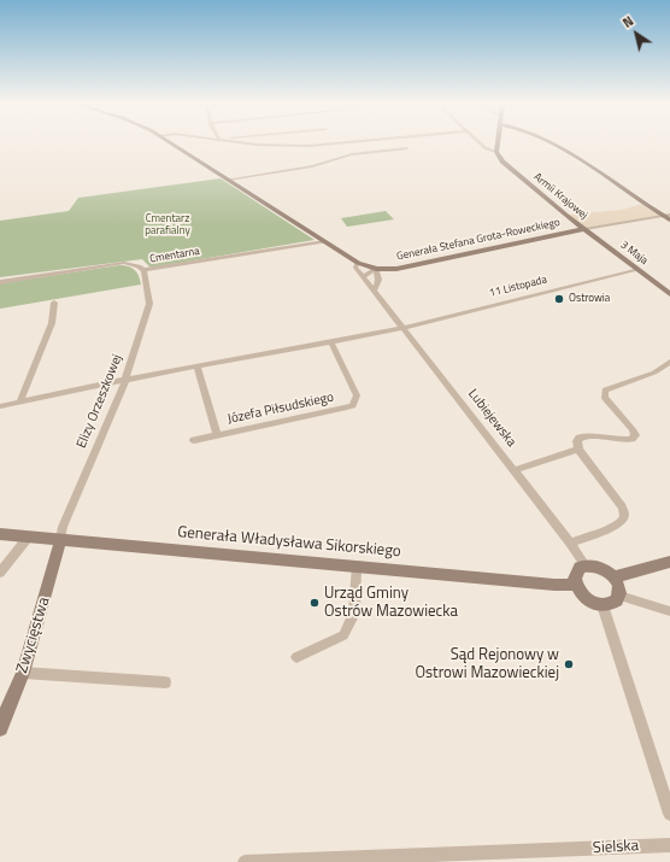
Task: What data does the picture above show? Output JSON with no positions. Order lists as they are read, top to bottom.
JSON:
{
  "streets": {
    "main road": [
      "Armii Krajowej",
      "Generała Stefana Grota-Roweckiego",
      "3 Maja",
      "Generała Władysława Sikorskiego",
      "Zwycięstwa"
    ],
    "street": [
      "Cmentarna",
      "11 Listopada",
      "Elizy Orzeszkowej",
      "Józefa Piłsudskiego",
      "Lubiejewska",
      "Sielska"
    ]
  },
  "crossings": [
    ["Armii Krajowej", "Generała Stefana Grota-Roweckiego"],
    ["Armii Krajowej", "3 Maja"],
    ["Generała Stefana Grota-Roweckiego", "3 Maja"],
    ["3 Maja", "11 Listopada"],
    ["Cmentarna", "Elizy Orzeszkowej"],
    ["11 Listopada", "Lubiejewska"],
    ["Elizy Orzeszkowej", "Generała Władysława Sikorskiego"],
    ["Elizy Orzeszkowej", "Zwycięstwa"],
    ["Lubiejewska", "Generała Władysława Sikorskiego"],
    ["Generała Władysława Sikorskiego", "Zwycięstwa"]
  ],
  "parks": ["Cmentarz parafialny"],
  "places": ["Ostrowia", "Urząd Gminy Ostrów Mazowiecka", "Sąd Rejonowy w Ostrowi Mazowieckiej"],
  "north": "top left"
}
